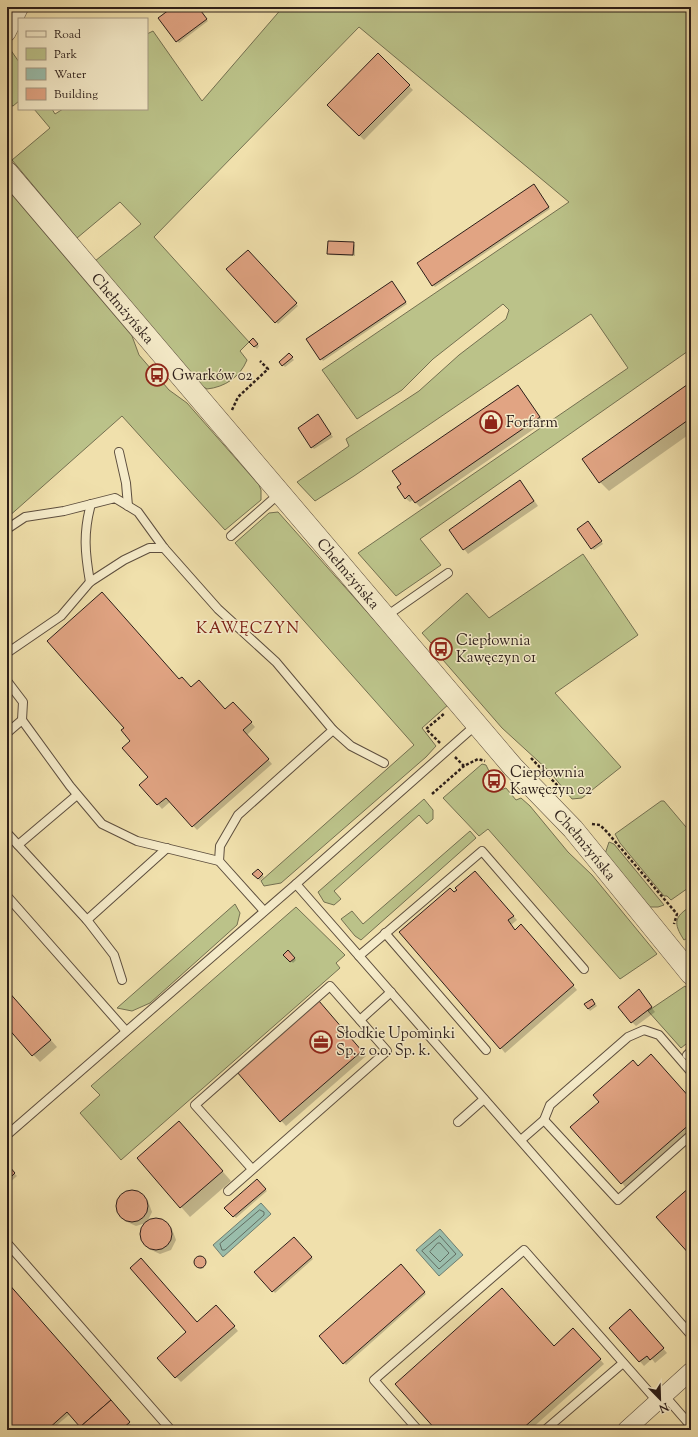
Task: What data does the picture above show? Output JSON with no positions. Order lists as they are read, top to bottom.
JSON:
{
  "streets": {
    "street": ["Chełmżyńska"]
  },
  "districts": ["KAWĘCZYN"],
  "places": {
    "bus stop": ["Gwarków 02", "Ciepłownia Kawęczyn 01", "Ciepłownia Kawęczyn 02"],
    "shop": ["Forfarm"],
    "office": ["Słodkie Upominki Sp. z o.o. Sp. k."]
  },
  "legend": [
    "Road",
    "Park",
    "Water",
    "Building"
  ],
  "north": "bottom right"
}
